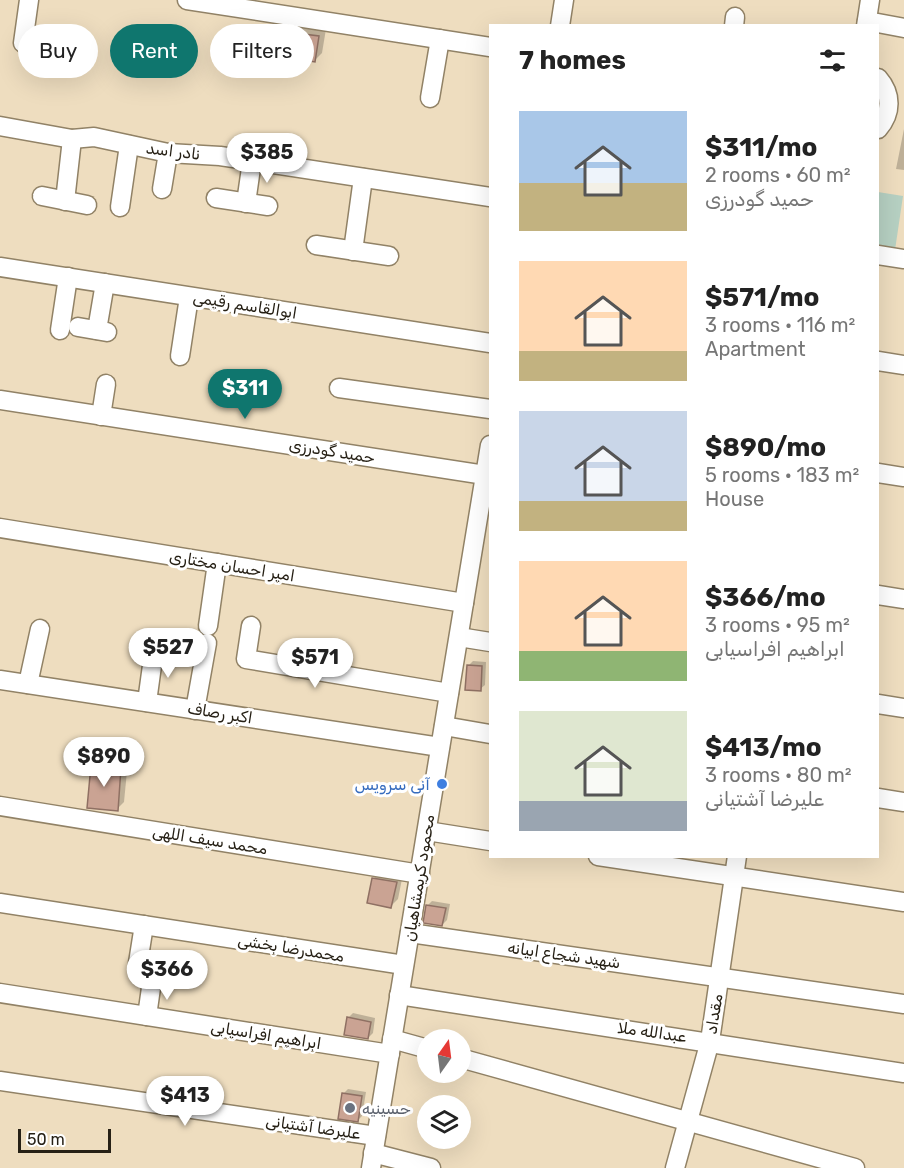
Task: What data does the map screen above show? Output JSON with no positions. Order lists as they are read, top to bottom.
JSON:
{
  "streets": {
    "street": [
      "نادر اسد",
      "ابوالقاسم رقیمی",
      "حمید گودرزی",
      "امیر احسان مختاری",
      "اکبر رصاف",
      "محمد سیف اللهی",
      "محمود کریمشاهیان",
      "محمدرضا بخشی",
      "شهید شجاع ابیانه",
      "مقداد",
      "عبدالله ملا",
      "ابراهیم افراسیابی",
      "علیرضا آشتیانی"
    ]
  },
  "crossings": [
    ["حمید گودرزی", "محمود کریمشاهیان"],
    ["امیر احسان مختاری", "محمود کریمشاهیان"],
    ["اکبر رصاف", "محمود کریمشاهیان"],
    ["محمد سیف اللهی", "محمود کریمشاهیان"],
    ["محمود کریمشاهیان", "محمدرضا بخشی"],
    ["محمود کریمشاهیان", "شهید شجاع ابیانه"],
    ["محمود کریمشاهیان", "عبدالله ملا"],
    ["محمود کریمشاهیان", "ابراهیم افراسیابی"],
    ["محمود کریمشاهیان", "علیرضا آشتیانی"],
    ["شهید شجاع ابیانه", "مقداد"],
    ["مقداد", "عبدالله ملا"]
  ],
  "places": ["آنی سرویس", "حسینیه"],
  "scale_bar": "50 m",
  "north": "top",
  "page": {
    "chip": ["Buy", "Rent", "Filters"],
    "heading": "7 homes",
    "list": [
      {
        "name": "$311/mo",
        "note": "2 rooms · 60 m² · حمید گودرزی"
      },
      {
        "name": "$571/mo",
        "note": "3 rooms · 116 m² · Apartment"
      },
      {
        "name": "$890/mo",
        "note": "5 rooms · 183 m² · House"
      },
      {
        "name": "$366/mo",
        "note": "3 rooms · 95 m² · ابراهیم افراسیابی"
      },
      {
        "name": "$413/mo",
        "note": "3 rooms · 80 m² · علیرضا آشتیانی"
      }
    ],
    "price": [
      "$385",
      "$311",
      "$527",
      "$571",
      "$890",
      "$366",
      "$413"
    ],
    "scale": "50 m"
  }
}
